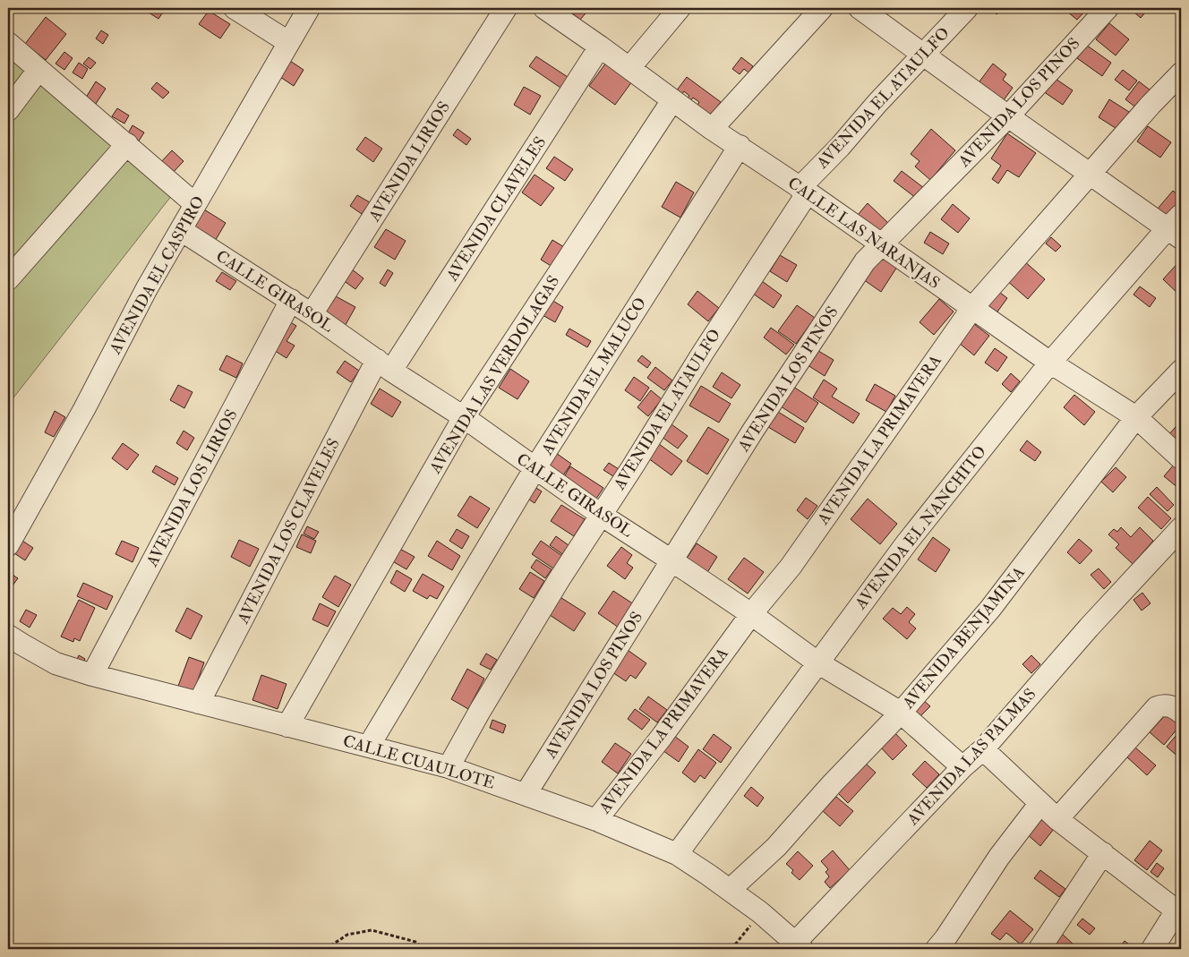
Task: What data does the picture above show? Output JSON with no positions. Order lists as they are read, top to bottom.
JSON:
{
  "streets": {
    "street": [
      "AVENIDA EL ATAULFO",
      "AVENIDA LOS PINOS",
      "AVENIDA LIRIOS",
      "AVENIDA CLAVELES",
      "CALLE LAS NARANJAS",
      "AVENIDA EL CASPIRO",
      "CALLE GIRASOL",
      "AVENIDA LAS VERDOLAGAS",
      "AVENIDA EL MALUCO",
      "AVENIDA LA PRIMAVERA",
      "AVENIDA LOS LIRIOS",
      "AVENIDA EL NANCHITO",
      "AVENIDA LOS CLAVELES",
      "AVENIDA BENJAMINA",
      "AVENIDA LAS PALMAS",
      "CALLE CUAULOTE"
    ]
  },
  "crossings": [
    ["AVENIDA EL ATAULFO", "CALLE LAS NARANJAS"],
    ["AVENIDA EL ATAULFO", "CALLE GIRASOL"],
    ["AVENIDA EL ATAULFO", "CALLE CUAULOTE"],
    ["AVENIDA LOS PINOS", "CALLE LAS NARANJAS"],
    ["AVENIDA LOS PINOS", "CALLE GIRASOL"],
    ["AVENIDA LOS PINOS", "CALLE CUAULOTE"],
    ["AVENIDA LIRIOS", "CALLE GIRASOL"],
    ["AVENIDA CLAVELES", "CALLE LAS NARANJAS"],
    ["AVENIDA CLAVELES", "CALLE GIRASOL"],
    ["AVENIDA CLAVELES", "AVENIDA LOS CLAVELES"],
    ["CALLE LAS NARANJAS", "AVENIDA LAS VERDOLAGAS"],
    ["CALLE LAS NARANJAS", "AVENIDA EL MALUCO"],
    ["CALLE LAS NARANJAS", "AVENIDA LA PRIMAVERA"],
    ["CALLE LAS NARANJAS", "AVENIDA EL NANCHITO"],
    ["CALLE LAS NARANJAS", "AVENIDA BENJAMINA"],
    ["AVENIDA EL CASPIRO", "CALLE GIRASOL"],
    ["CALLE GIRASOL", "AVENIDA LAS VERDOLAGAS"],
    ["CALLE GIRASOL", "AVENIDA EL MALUCO"],
    ["CALLE GIRASOL", "AVENIDA LA PRIMAVERA"],
    ["CALLE GIRASOL", "AVENIDA LOS LIRIOS"],
    ["CALLE GIRASOL", "AVENIDA EL NANCHITO"],
    ["CALLE GIRASOL", "AVENIDA LOS CLAVELES"],
    ["CALLE GIRASOL", "AVENIDA BENJAMINA"],
    ["CALLE GIRASOL", "AVENIDA LAS PALMAS"],
    ["AVENIDA LAS VERDOLAGAS", "CALLE CUAULOTE"],
    ["AVENIDA EL MALUCO", "CALLE CUAULOTE"],
    ["AVENIDA LA PRIMAVERA", "CALLE CUAULOTE"],
    ["AVENIDA LOS LIRIOS", "CALLE CUAULOTE"],
    ["AVENIDA EL NANCHITO", "CALLE CUAULOTE"],
    ["AVENIDA LOS CLAVELES", "CALLE CUAULOTE"],
    ["AVENIDA BENJAMINA", "CALLE CUAULOTE"],
    ["AVENIDA LAS PALMAS", "CALLE CUAULOTE"]
  ]
}
